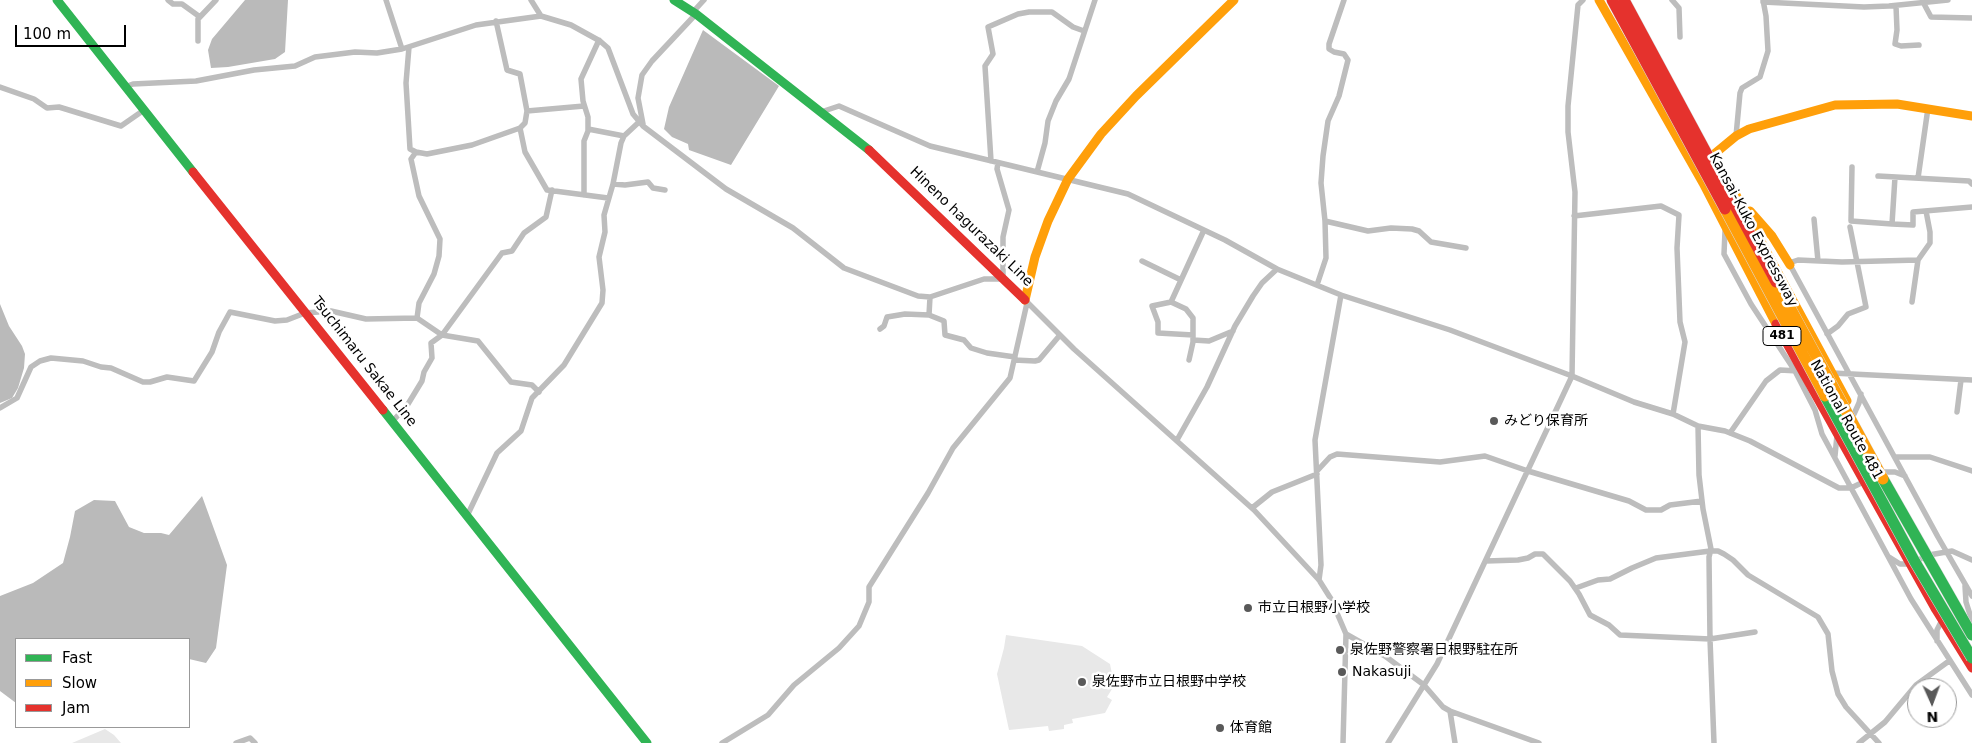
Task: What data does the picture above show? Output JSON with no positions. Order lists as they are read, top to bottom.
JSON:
{
  "streets": {
    "main road": [
      "Hineno hagurazaki Line",
      "Kansai-Kuko Expressway",
      "481",
      "Tsuchimaru Sakae Line",
      "National Route 481"
    ]
  },
  "crossings": [
    ["481", "National Route 481"]
  ],
  "places": [
    "みどり保育所",
    "市立日根野小学校",
    "泉佐野警察署日根野駐在所",
    "Nakasuji",
    "泉佐野市立日根野中学校",
    "体育館"
  ],
  "legend": ["Fast", "Slow", "Jam"],
  "scale_bar": "100 m",
  "north": "bottom"
}
